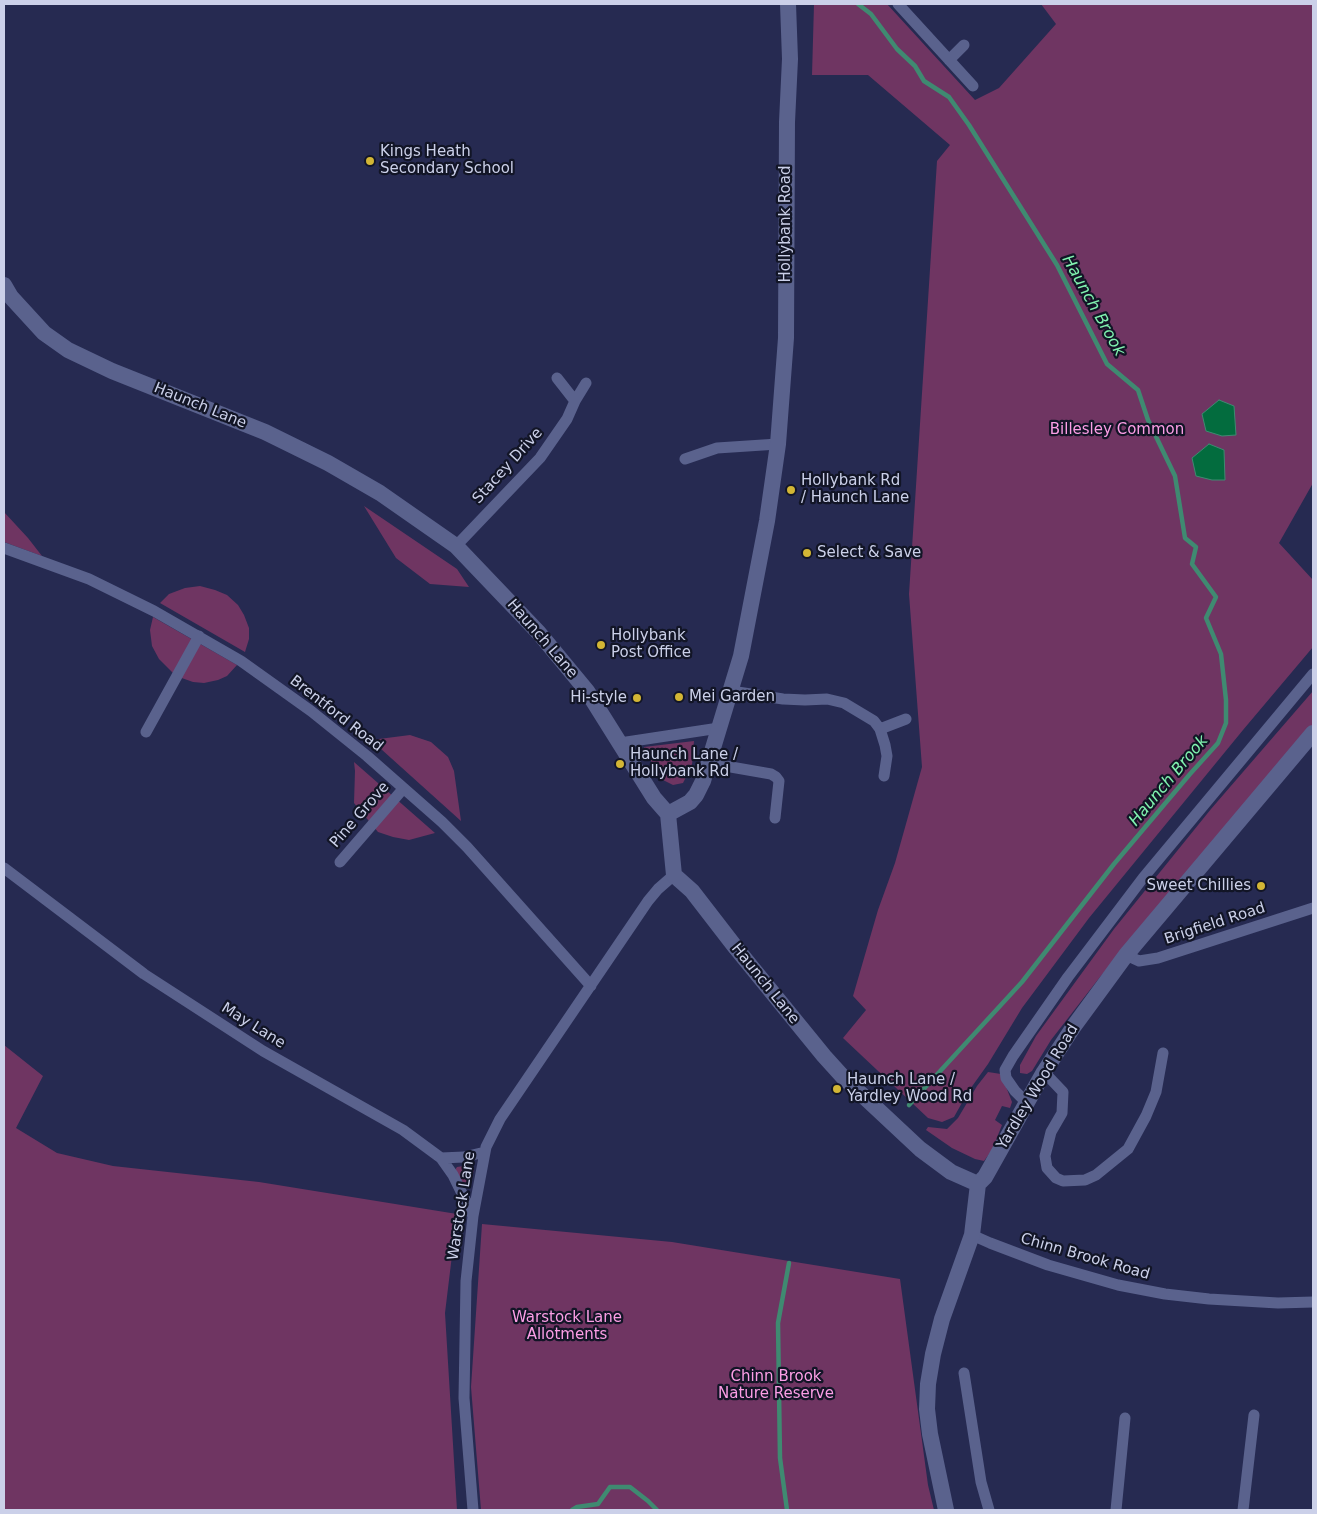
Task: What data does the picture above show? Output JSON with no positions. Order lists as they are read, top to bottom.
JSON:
{
  "streets": {
    "street": [
      "Hollybank Road",
      "Haunch Lane",
      "Stacey Drive",
      "Brentford Road",
      "Pine Grove",
      "Brigfield Road",
      "May Lane",
      "Yardley Wood Road",
      "Warstock Lane",
      "Chinn Brook Road"
    ]
  },
  "crossings": [
    ["Hollybank Road", "Haunch Lane"],
    ["Haunch Lane", "Stacey Drive"],
    ["Haunch Lane", "Yardley Wood Road"],
    ["Haunch Lane", "Warstock Lane"],
    ["Brentford Road", "Pine Grove"],
    ["Brentford Road", "Warstock Lane"],
    ["Brigfield Road", "Yardley Wood Road"],
    ["May Lane", "Warstock Lane"],
    ["Yardley Wood Road", "Chinn Brook Road"]
  ],
  "water": ["Haunch Brook"],
  "parks": ["Billesley Common", "Warstock Lane Allotments", "Chinn Brook Nature Reserve"],
  "places": [
    "Kings Heath Secondary School",
    "Hollybank Rd / Haunch Lane",
    "Select & Save",
    "Hollybank Post Office",
    "Mei Garden",
    "Hi-style",
    "Haunch Lane / Hollybank Rd",
    "Sweet Chillies",
    "Haunch Lane / Yardley Wood Rd"
  ]
}
